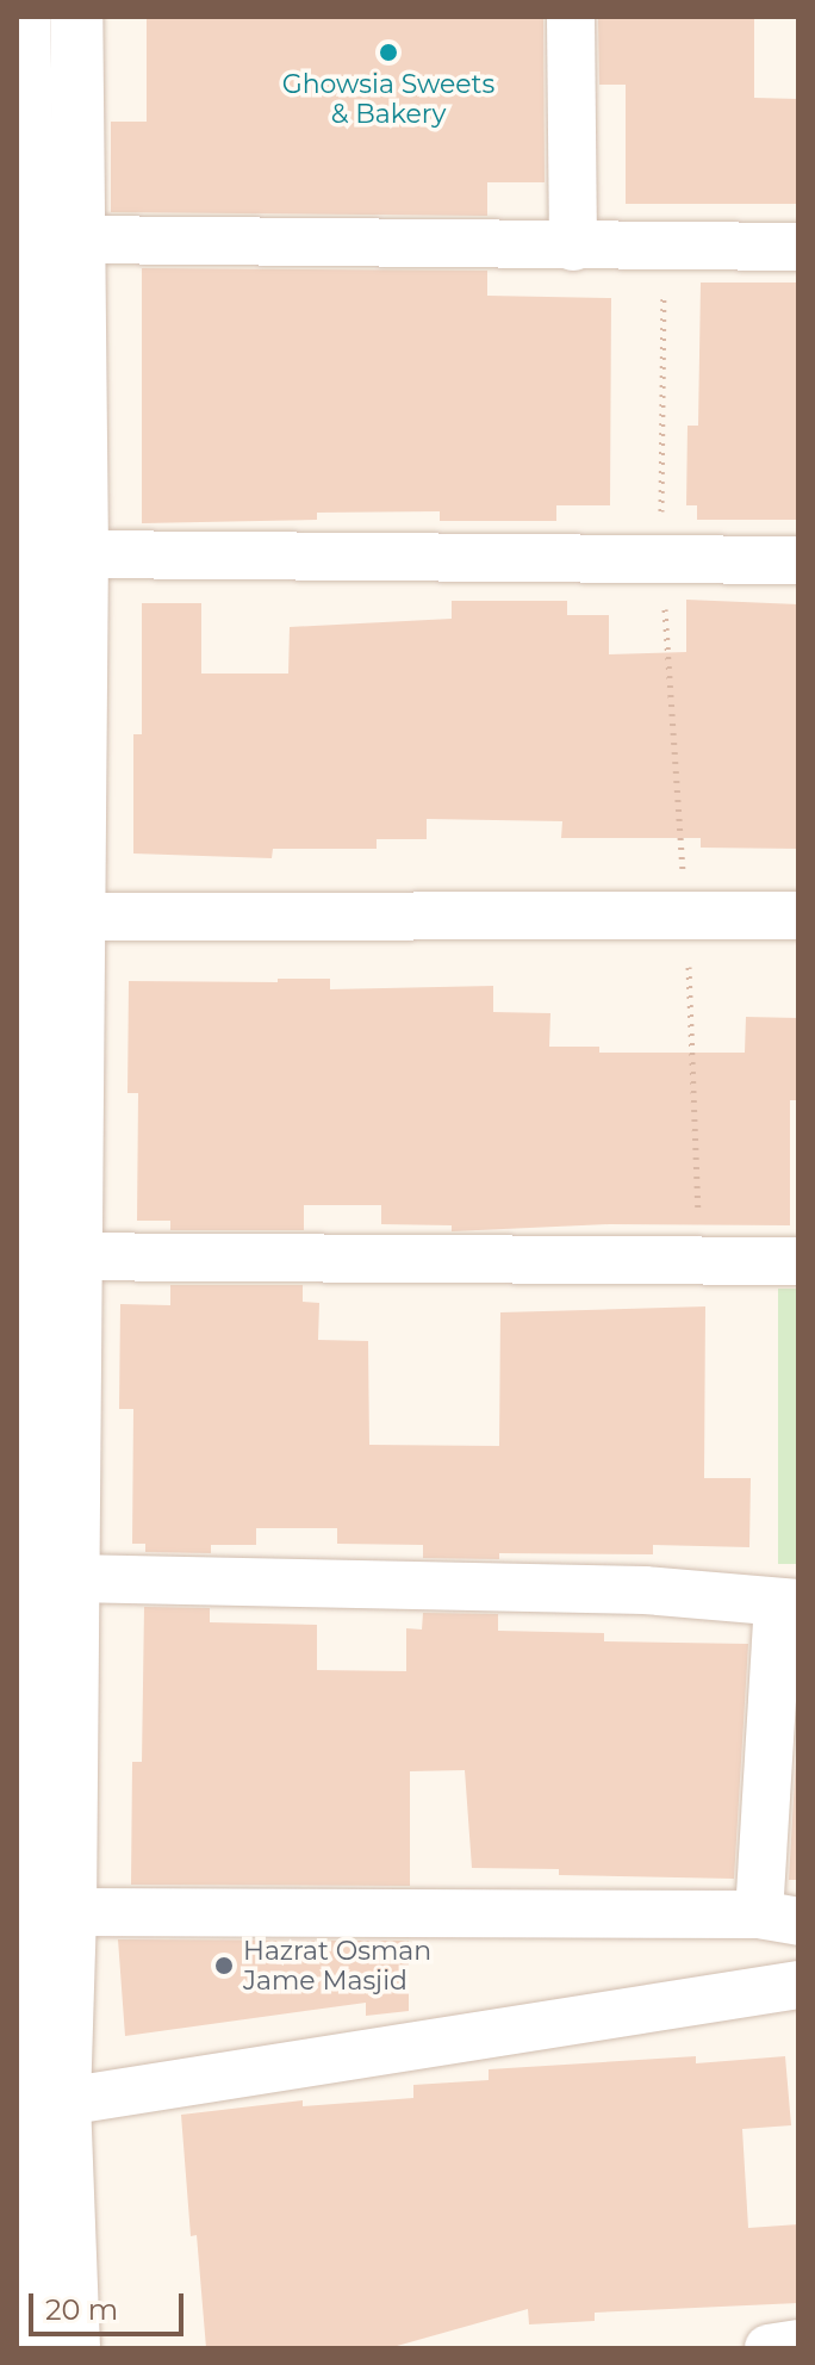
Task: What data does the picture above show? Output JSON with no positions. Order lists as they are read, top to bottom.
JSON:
{
  "places": ["Ghowsia Sweets & Bakery", "Hazrat Osman Jame Masjid"],
  "scale_bar": "20 m"
}
